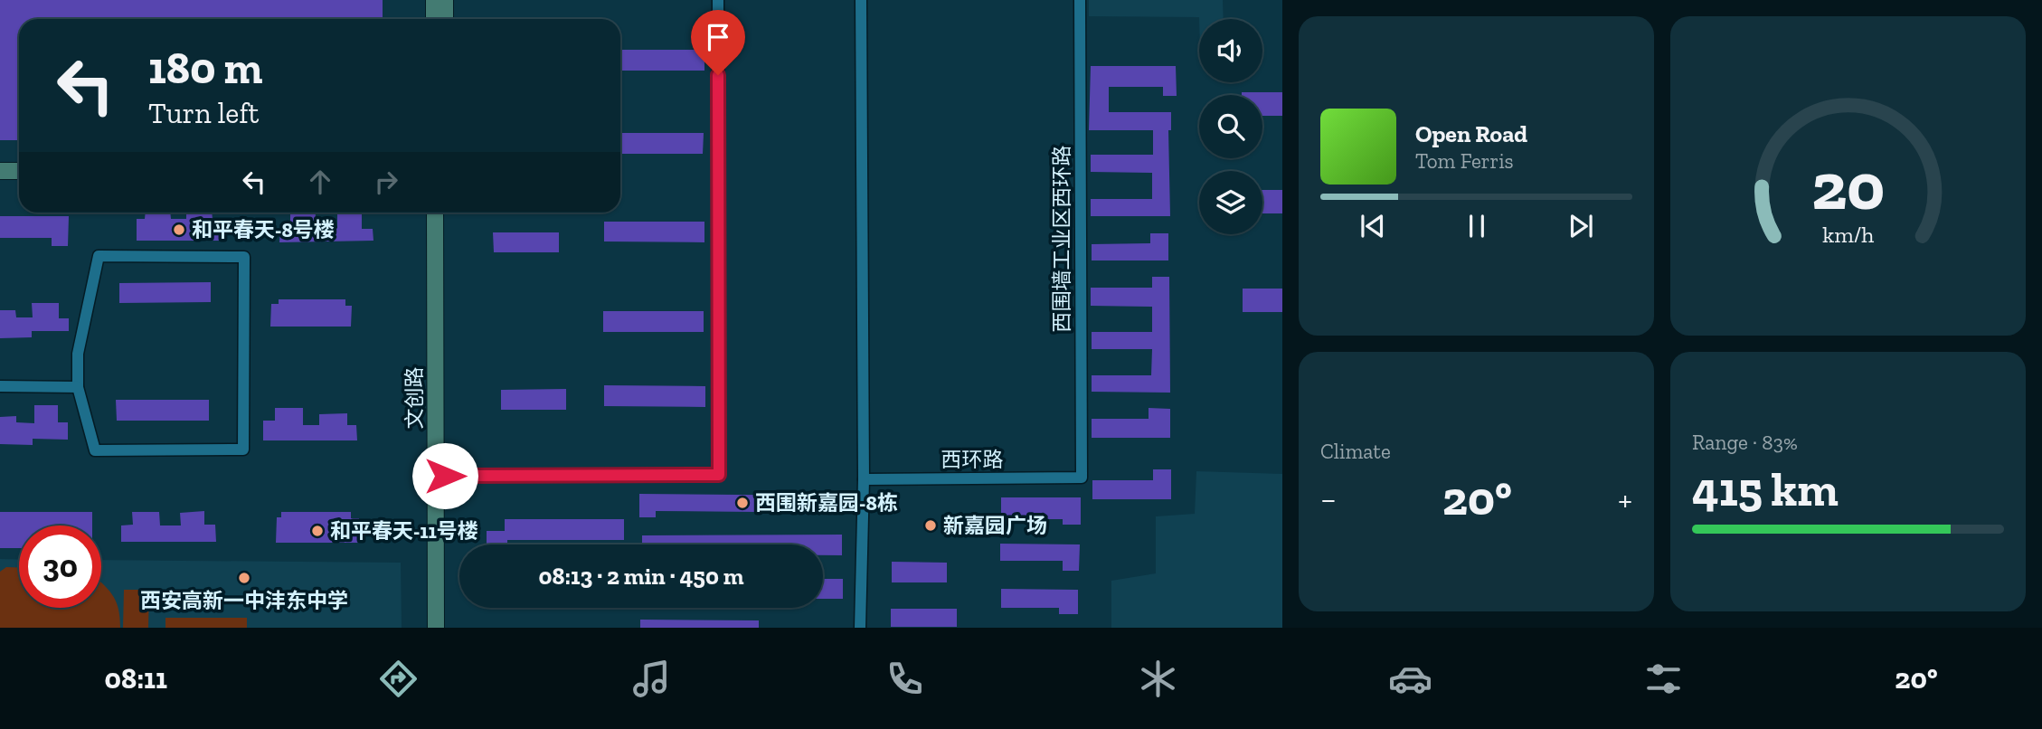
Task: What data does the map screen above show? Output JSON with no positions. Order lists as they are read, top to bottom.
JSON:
{
  "streets": {
    "street": ["西围墙工业区西环路", "文创路", "西环路"]
  },
  "crossings": [
    ["西围墙工业区西环路", "西环路"]
  ],
  "places": [
    "和平春天-8号楼",
    "西围新嘉园-8栋",
    "新嘉园广场",
    "和平春天-11号楼",
    "西安高新一中沣东中学"
  ],
  "page": {
    "turn": ["180 m", "Turn left"],
    "song": ["Open Road", "Tom Ferris"],
    "tile": [
      "Climate",
      ["Range · 83%", "415 km"]
    ],
    "heat": ["−", "20°", "+"],
    "limit": "30",
    "trip": "08:13 · 2 min · 450 m",
    "tabs": ["08:11", "20°"],
    "gauge": ["20", "km/h"]
  }
}
